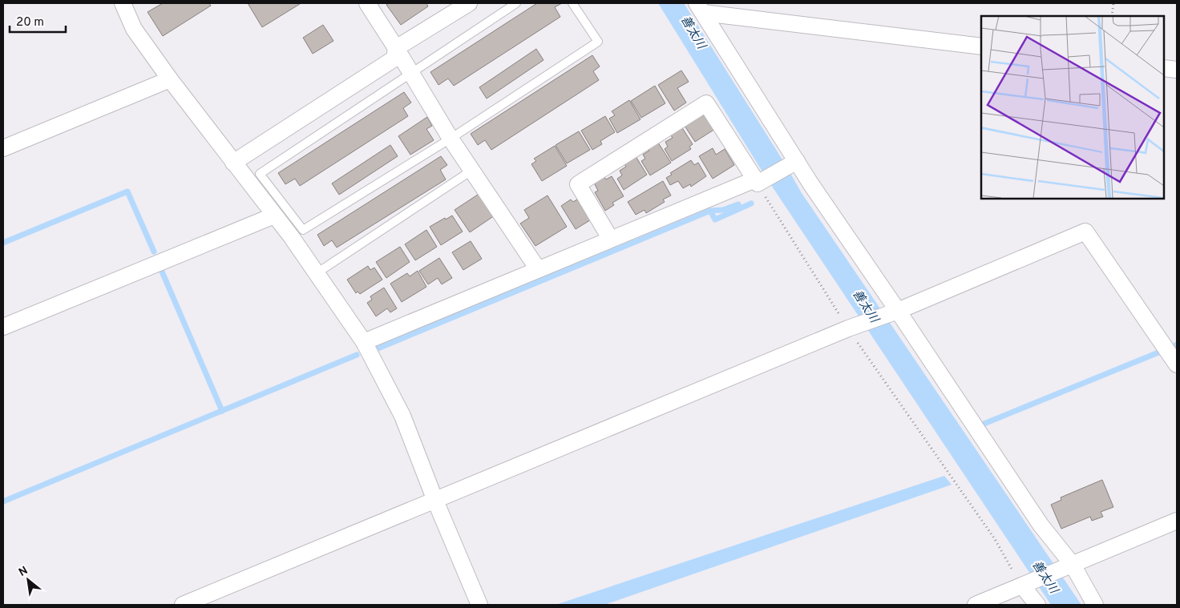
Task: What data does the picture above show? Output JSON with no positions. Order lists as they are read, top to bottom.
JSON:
{
  "water": ["善太川"],
  "scale_bar": "20 m",
  "north": "top left"
}
